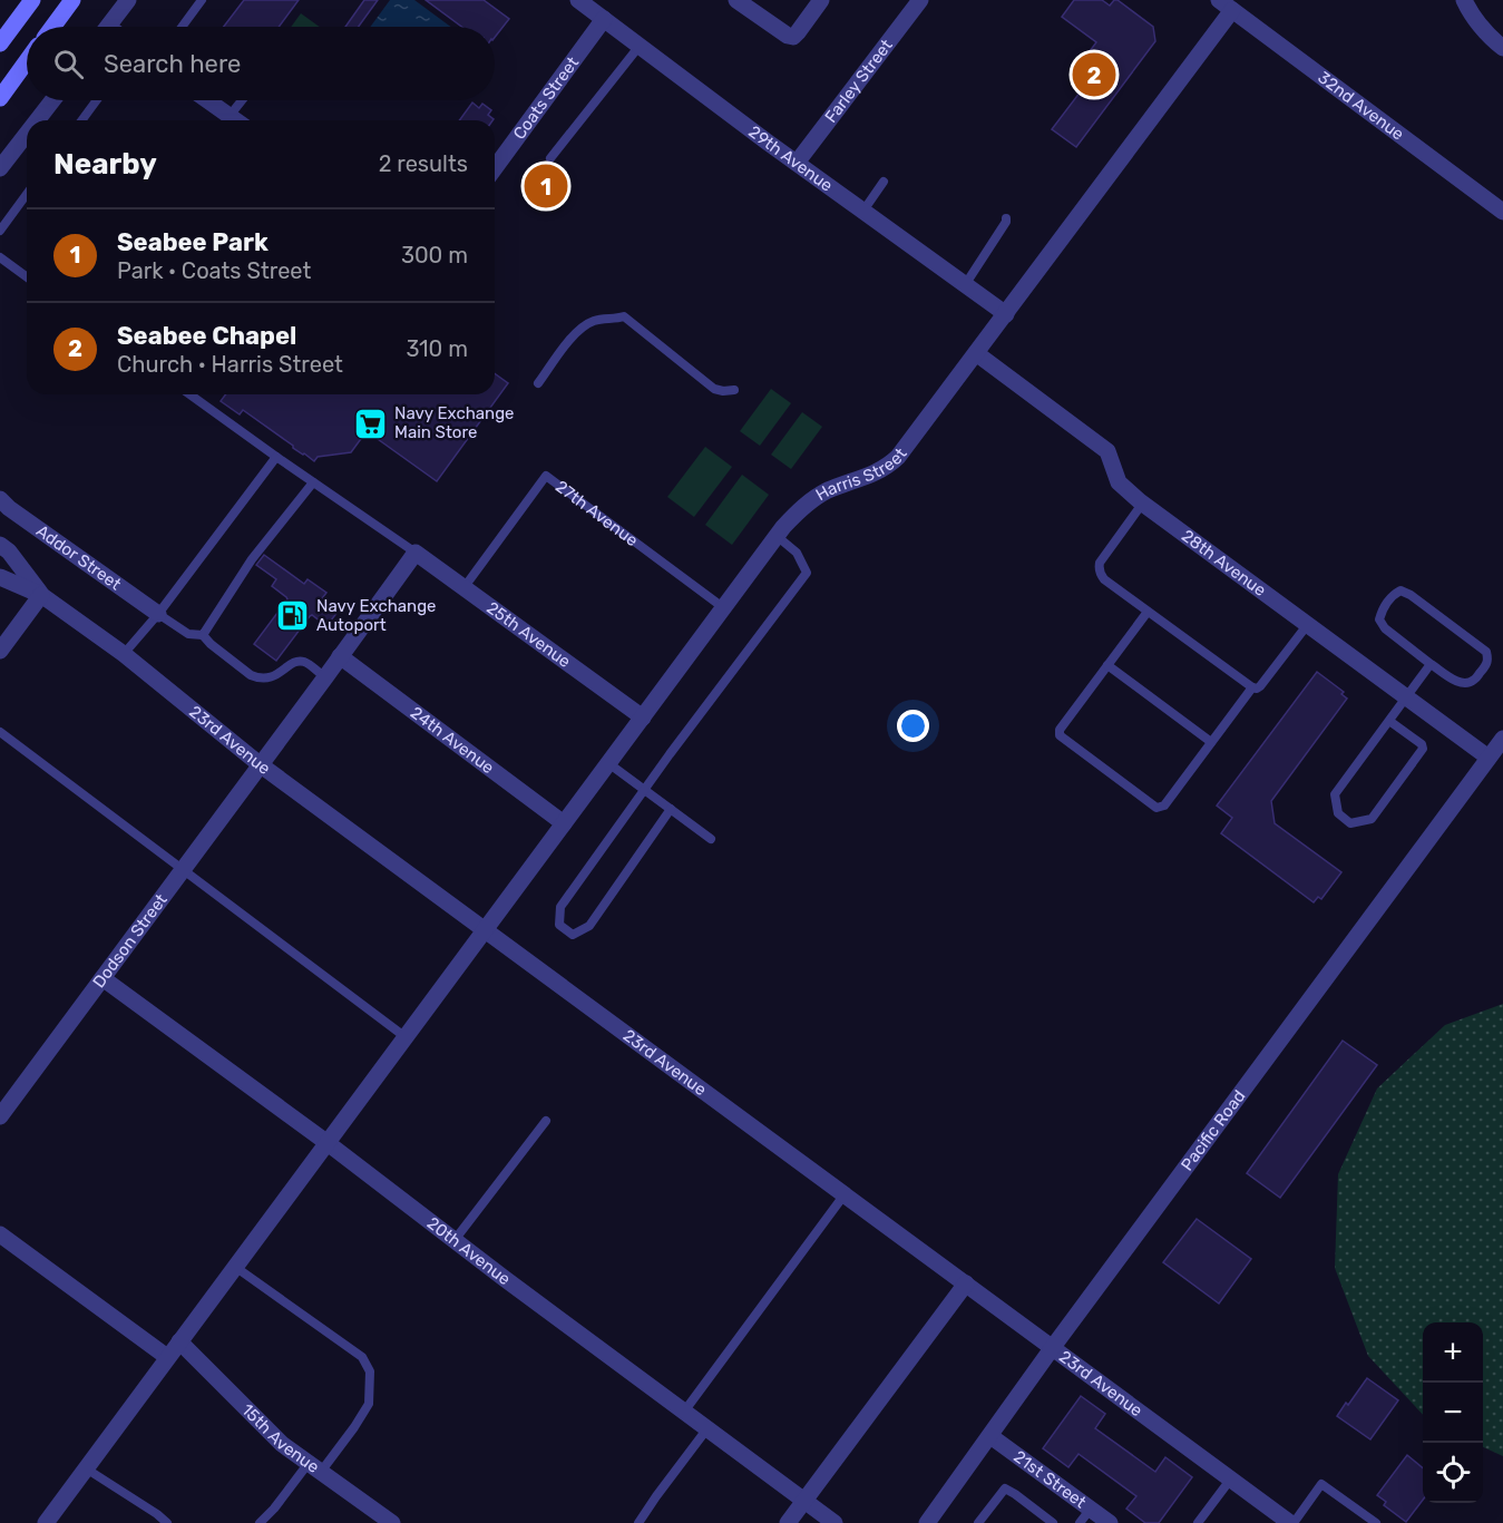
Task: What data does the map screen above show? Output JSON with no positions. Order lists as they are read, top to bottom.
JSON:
{
  "streets": {
    "street": [
      "Farley Street",
      "Coats Street",
      "32nd Avenue",
      "29th Avenue",
      "Harris Street",
      "Addor Street",
      "28th Avenue",
      "25th Avenue",
      "23rd Avenue",
      "24th Avenue",
      "Dodson Street",
      "Pacific Road",
      "20th Avenue",
      "15th Avenue",
      "21st Street"
    ],
    "lane": ["27th Avenue"]
  },
  "crossings": [
    ["Farley Street", "29th Avenue"],
    ["Coats Street", "29th Avenue"],
    ["32nd Avenue", "Harris Street"],
    ["29th Avenue", "Harris Street"],
    ["Harris Street", "27th Avenue"],
    ["Harris Street", "28th Avenue"],
    ["Harris Street", "25th Avenue"],
    ["Harris Street", "23rd Avenue"],
    ["Harris Street", "24th Avenue"],
    ["Harris Street", "20th Avenue"],
    ["Harris Street", "15th Avenue"],
    ["27th Avenue", "25th Avenue"],
    ["28th Avenue", "Pacific Road"],
    ["25th Avenue", "Dodson Street"],
    ["23rd Avenue", "Dodson Street"],
    ["23rd Avenue", "Pacific Road"],
    ["24th Avenue", "Dodson Street"],
    ["Dodson Street", "20th Avenue"],
    ["Pacific Road", "21st Street"]
  ],
  "places": {
    "supermarket": ["Navy Exchange Main Store"],
    "fuel station": ["Navy Exchange Autoport"]
  },
  "page": {
    "search": "Search here",
    "pins": ["2", "1"],
    "heading": ["Nearby", "2 results"],
    "list": [
      {
        "mark": "1",
        "name": "Seabee Park",
        "note": "Park · Coats Street",
        "value": "300 m"
      },
      {
        "mark": "2",
        "name": "Seabee Chapel",
        "note": "Church · Harris Street",
        "value": "310 m"
      }
    ],
    "map_buttons": ["+", "−"]
  }
}
